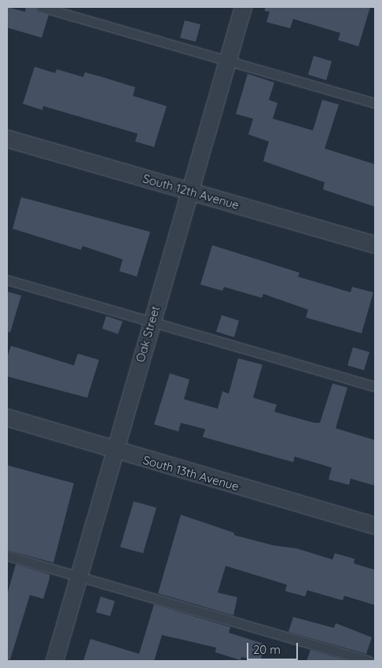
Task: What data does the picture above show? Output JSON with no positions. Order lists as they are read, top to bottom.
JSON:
{
  "streets": {
    "street": ["South 12th Avenue", "Oak Street", "South 13th Avenue"]
  },
  "crossings": [
    ["South 12th Avenue", "Oak Street"],
    ["Oak Street", "South 13th Avenue"]
  ],
  "scale_bar": "20 m"
}
